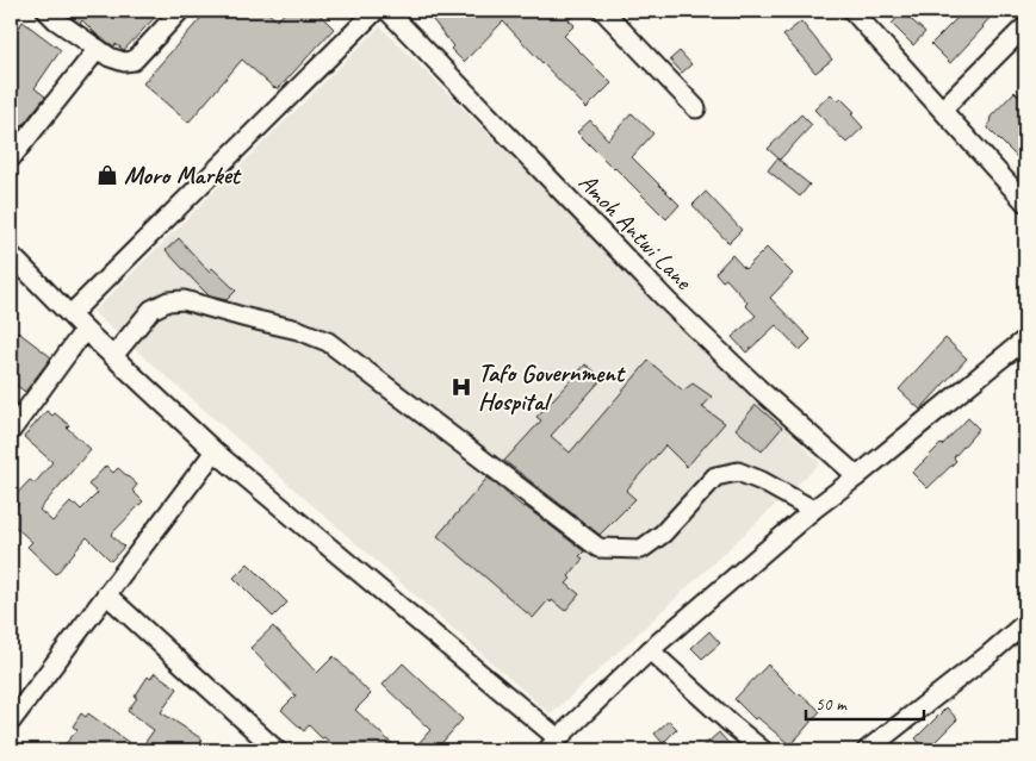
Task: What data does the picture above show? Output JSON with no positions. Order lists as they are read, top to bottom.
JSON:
{
  "streets": {
    "street": ["Amoh Antwi Lane"]
  },
  "places": {
    "shop": ["Moro Market"],
    "hospital": ["Tafo Government Hospital"]
  },
  "scale_bar": "50 m"
}
